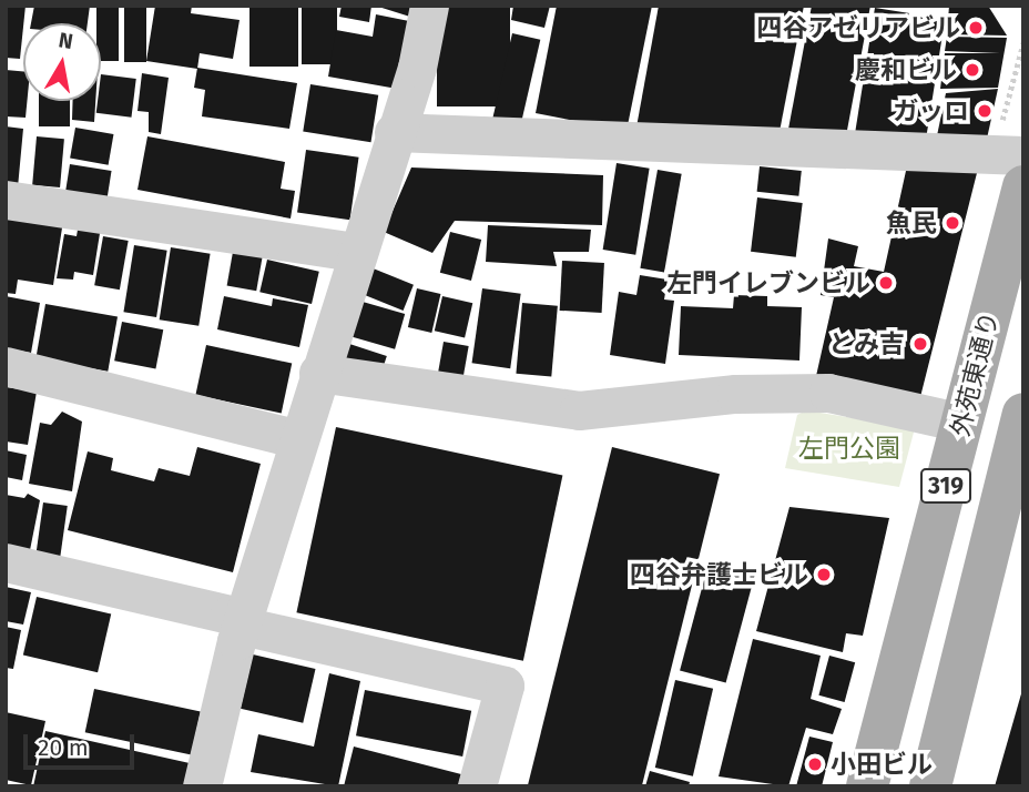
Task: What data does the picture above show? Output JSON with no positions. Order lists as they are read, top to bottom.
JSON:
{
  "streets": {
    "main road": ["外苑東通り", "319"]
  },
  "parks": ["左門公園"],
  "places": [
    "四谷アゼリアビル",
    "慶和ビル",
    "ガッロ",
    "魚民",
    "左門イレブンビル",
    "とみ吉",
    "四谷弁護士ビル",
    "小田ビル"
  ],
  "scale_bar": "20 m",
  "north": "top"
}
